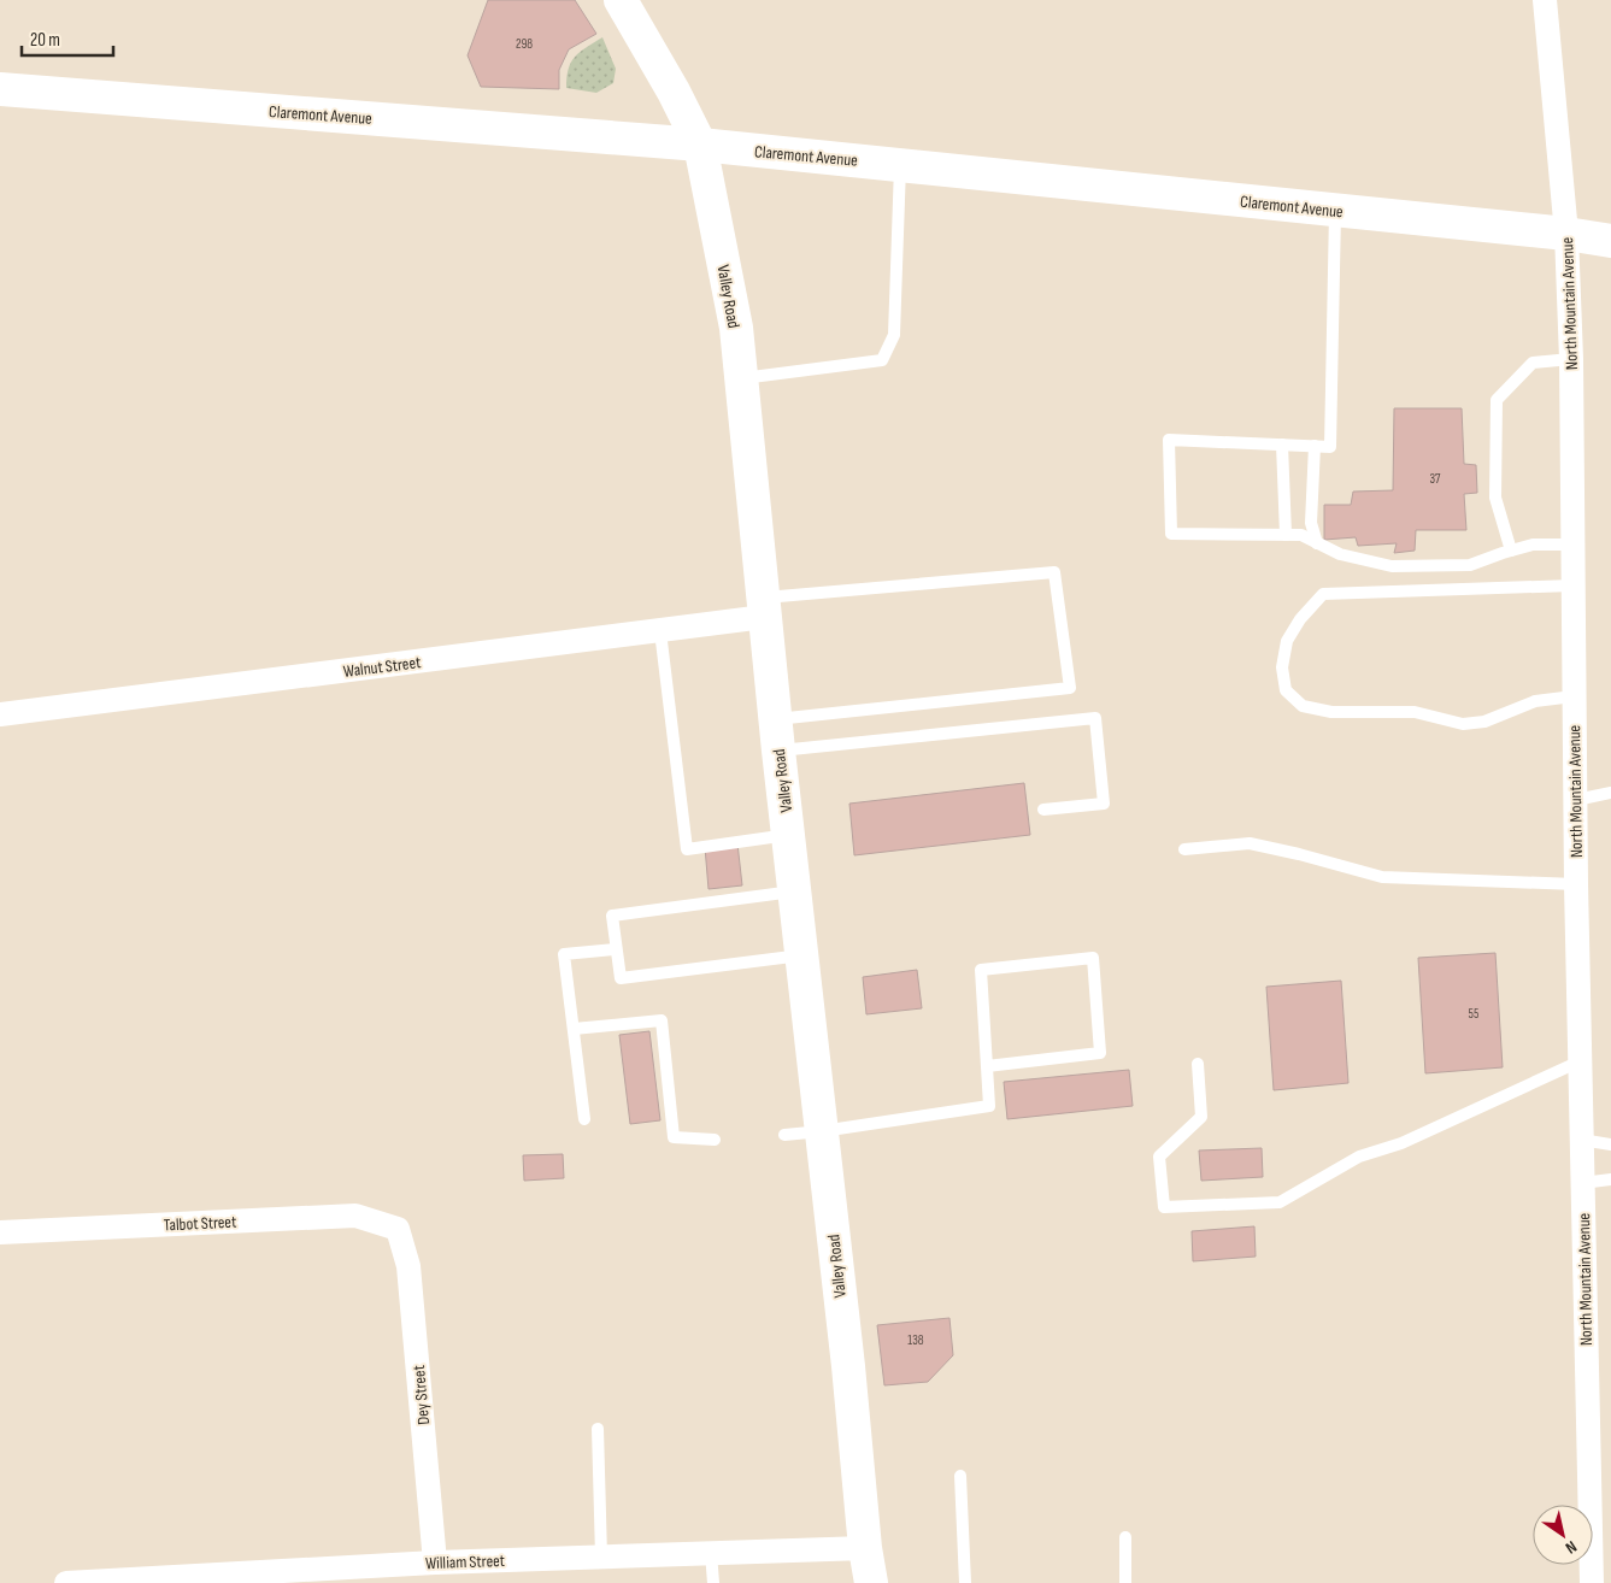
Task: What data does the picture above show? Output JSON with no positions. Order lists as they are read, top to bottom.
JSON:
{
  "streets": {
    "main road": ["Claremont Avenue", "Valley Road"],
    "street": [
      "North Mountain Avenue",
      "Walnut Street",
      "Talbot Street",
      "Dey Street",
      "William Street"
    ]
  },
  "crossings": [
    ["Claremont Avenue", "Valley Road"],
    ["Claremont Avenue", "North Mountain Avenue"],
    ["Valley Road", "Walnut Street"],
    ["Valley Road", "William Street"],
    ["Talbot Street", "Dey Street"],
    ["Dey Street", "William Street"]
  ],
  "house_numbers": [
    "298",
    "37",
    "55",
    "138"
  ],
  "scale_bar": "20 m",
  "north": "bottom right"
}
